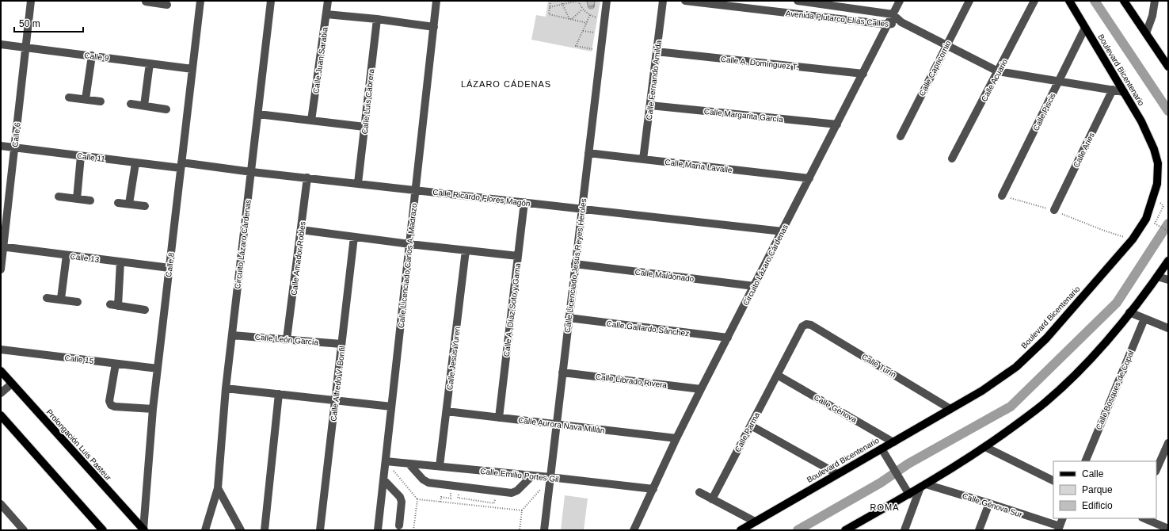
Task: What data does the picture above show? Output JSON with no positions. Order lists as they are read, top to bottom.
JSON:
{
  "streets": {
    "main road": ["Boulevard Bicentenario", "Prolongación Luis Pasteur"],
    "street": [
      "Avenida Plutarco Elías Calles",
      "Calle 9",
      "Calle Juan Sarabia",
      "Calle A. Domínguez T.",
      "Calle Capricornio",
      "Calle Fernando Amilda",
      "Calle Acuario",
      "Calle Luis Cabrera",
      "Calle Piscis",
      "Calle Margarita García",
      "Calle 6",
      "Calle Aries",
      "Calle 11",
      "Calle María Lavalle",
      "Calle Ricardo Flores Magón",
      "Circuito Lázaro Cárdenas",
      "Calle 13",
      "Calle Amador Robles",
      "Calle 8",
      "Calle Licenciado Carlos A. Madrazo",
      "Calle Licenciado Jesús Reyes Heroles",
      "Calle Maldonado",
      "Calle A. Díaz Soto y Gama",
      "Calle Gallardo Sánchez",
      "Calle León García",
      "Calle Jesús Yuren",
      "Calle 15",
      "Calle Turín",
      "Calle Librado Rivera",
      "Calle Alfredo V. Bonfil",
      "Calle Bosques de Copal",
      "Calle Génova",
      "Calle Aurora Nava Millán",
      "Calle Parma",
      "Calle Emilio Portes Gil",
      "Calle Génova Sur"
    ]
  },
  "crossings": [
    ["Avenida Plutarco Elías Calles", "Circuito Lázaro Cárdenas"],
    ["Calle 9", "Calle 6"],
    ["Calle 9", "Calle 8"],
    ["Calle A. Domínguez T.", "Calle Fernando Amilda"],
    ["Calle A. Domínguez T.", "Circuito Lázaro Cárdenas"],
    ["Boulevard Bicentenario", "Calle Piscis"],
    ["Boulevard Bicentenario", "Calle Turín"],
    ["Boulevard Bicentenario", "Calle Génova"],
    ["Calle Fernando Amilda", "Calle Margarita García"],
    ["Calle Fernando Amilda", "Calle María Lavalle"],
    ["Calle Luis Cabrera", "Calle Ricardo Flores Magón"],
    ["Calle Margarita García", "Circuito Lázaro Cárdenas"],
    ["Calle 6", "Calle 11"],
    ["Calle 6", "Calle 13"],
    ["Calle 11", "Calle Ricardo Flores Magón"],
    ["Calle 11", "Calle 8"],
    ["Calle María Lavalle", "Circuito Lázaro Cárdenas"],
    ["Calle María Lavalle", "Calle Licenciado Jesús Reyes Heroles"],
    ["Calle Ricardo Flores Magón", "Circuito Lázaro Cárdenas"],
    ["Calle Ricardo Flores Magón", "Calle Amador Robles"],
    ["Calle Ricardo Flores Magón", "Calle 8"],
    ["Calle Ricardo Flores Magón", "Calle Licenciado Carlos A. Madrazo"],
    ["Calle Ricardo Flores Magón", "Calle Licenciado Jesús Reyes Heroles"],
    ["Calle Ricardo Flores Magón", "Calle A. Díaz Soto y Gama"],
    ["Circuito Lázaro Cárdenas", "Calle Maldonado"],
    ["Circuito Lázaro Cárdenas", "Calle Gallardo Sánchez"],
    ["Circuito Lázaro Cárdenas", "Calle León García"],
    ["Circuito Lázaro Cárdenas", "Calle Librado Rivera"],
    ["Circuito Lázaro Cárdenas", "Calle Aurora Nava Millán"],
    ["Circuito Lázaro Cárdenas", "Calle Emilio Portes Gil"],
    ["Calle 13", "Calle 8"],
    ["Calle Amador Robles", "Calle León García"],
    ["Calle 8", "Calle 15"],
    ["Calle 8", "Prolongación Luis Pasteur"],
    ["Calle Licenciado Carlos A. Madrazo", "Calle Emilio Portes Gil"],
    ["Calle Licenciado Jesús Reyes Heroles", "Calle Maldonado"],
    ["Calle Licenciado Jesús Reyes Heroles", "Calle Gallardo Sánchez"],
    ["Calle Licenciado Jesús Reyes Heroles", "Calle Librado Rivera"],
    ["Calle Licenciado Jesús Reyes Heroles", "Calle Aurora Nava Millán"],
    ["Calle Licenciado Jesús Reyes Heroles", "Calle Emilio Portes Gil"],
    ["Calle A. Díaz Soto y Gama", "Calle Aurora Nava Millán"],
    ["Calle León García", "Calle Alfredo V. Bonfil"],
    ["Calle Jesús Yuren", "Calle Aurora Nava Millán"],
    ["Calle Jesús Yuren", "Calle Emilio Portes Gil"],
    ["Calle Turín", "Calle Parma"],
    ["Calle Génova", "Calle Parma"]
  ],
  "districts": ["LÁZARO CÁDENAS", "ROMA"],
  "legend": ["Calle", "Parque", "Edificio"],
  "scale_bar": "50 m"
}
